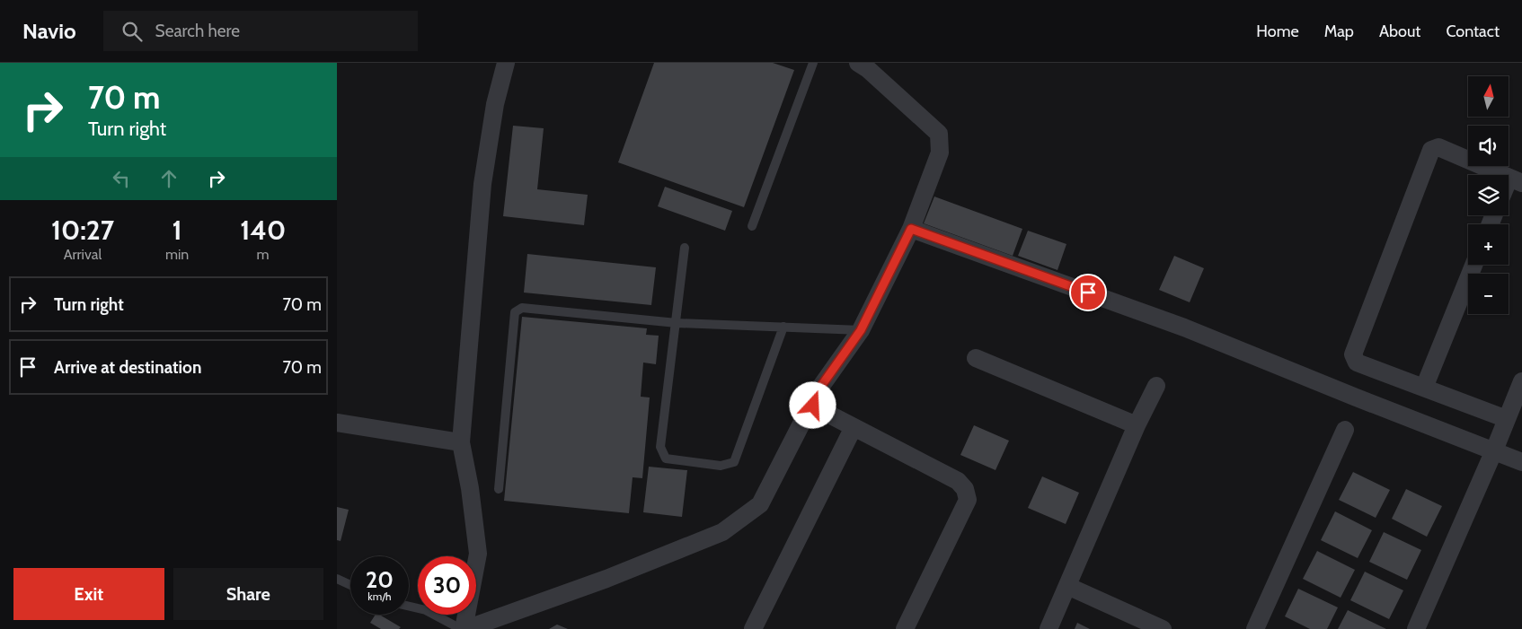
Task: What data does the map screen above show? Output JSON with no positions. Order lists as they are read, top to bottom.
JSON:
{
  "north": "top",
  "page": {
    "header": "Navio",
    "search": "Search here",
    "nav": [
      "Home",
      "Map",
      "About",
      "Contact"
    ],
    "turn": ["70 m", "Turn right"],
    "map_buttons": ["+", "−"],
    "eta": [
      "10:27",
      "Arrival",
      "1",
      "min",
      "140",
      "m"
    ],
    "list": [
      {
        "name": "Turn right",
        "value": "70 m"
      },
      {
        "name": "Arrive at destination",
        "value": "70 m"
      }
    ],
    "speed": "20 km/h",
    "limit": "30",
    "buttons": ["Exit", "Share"]
  }
}
